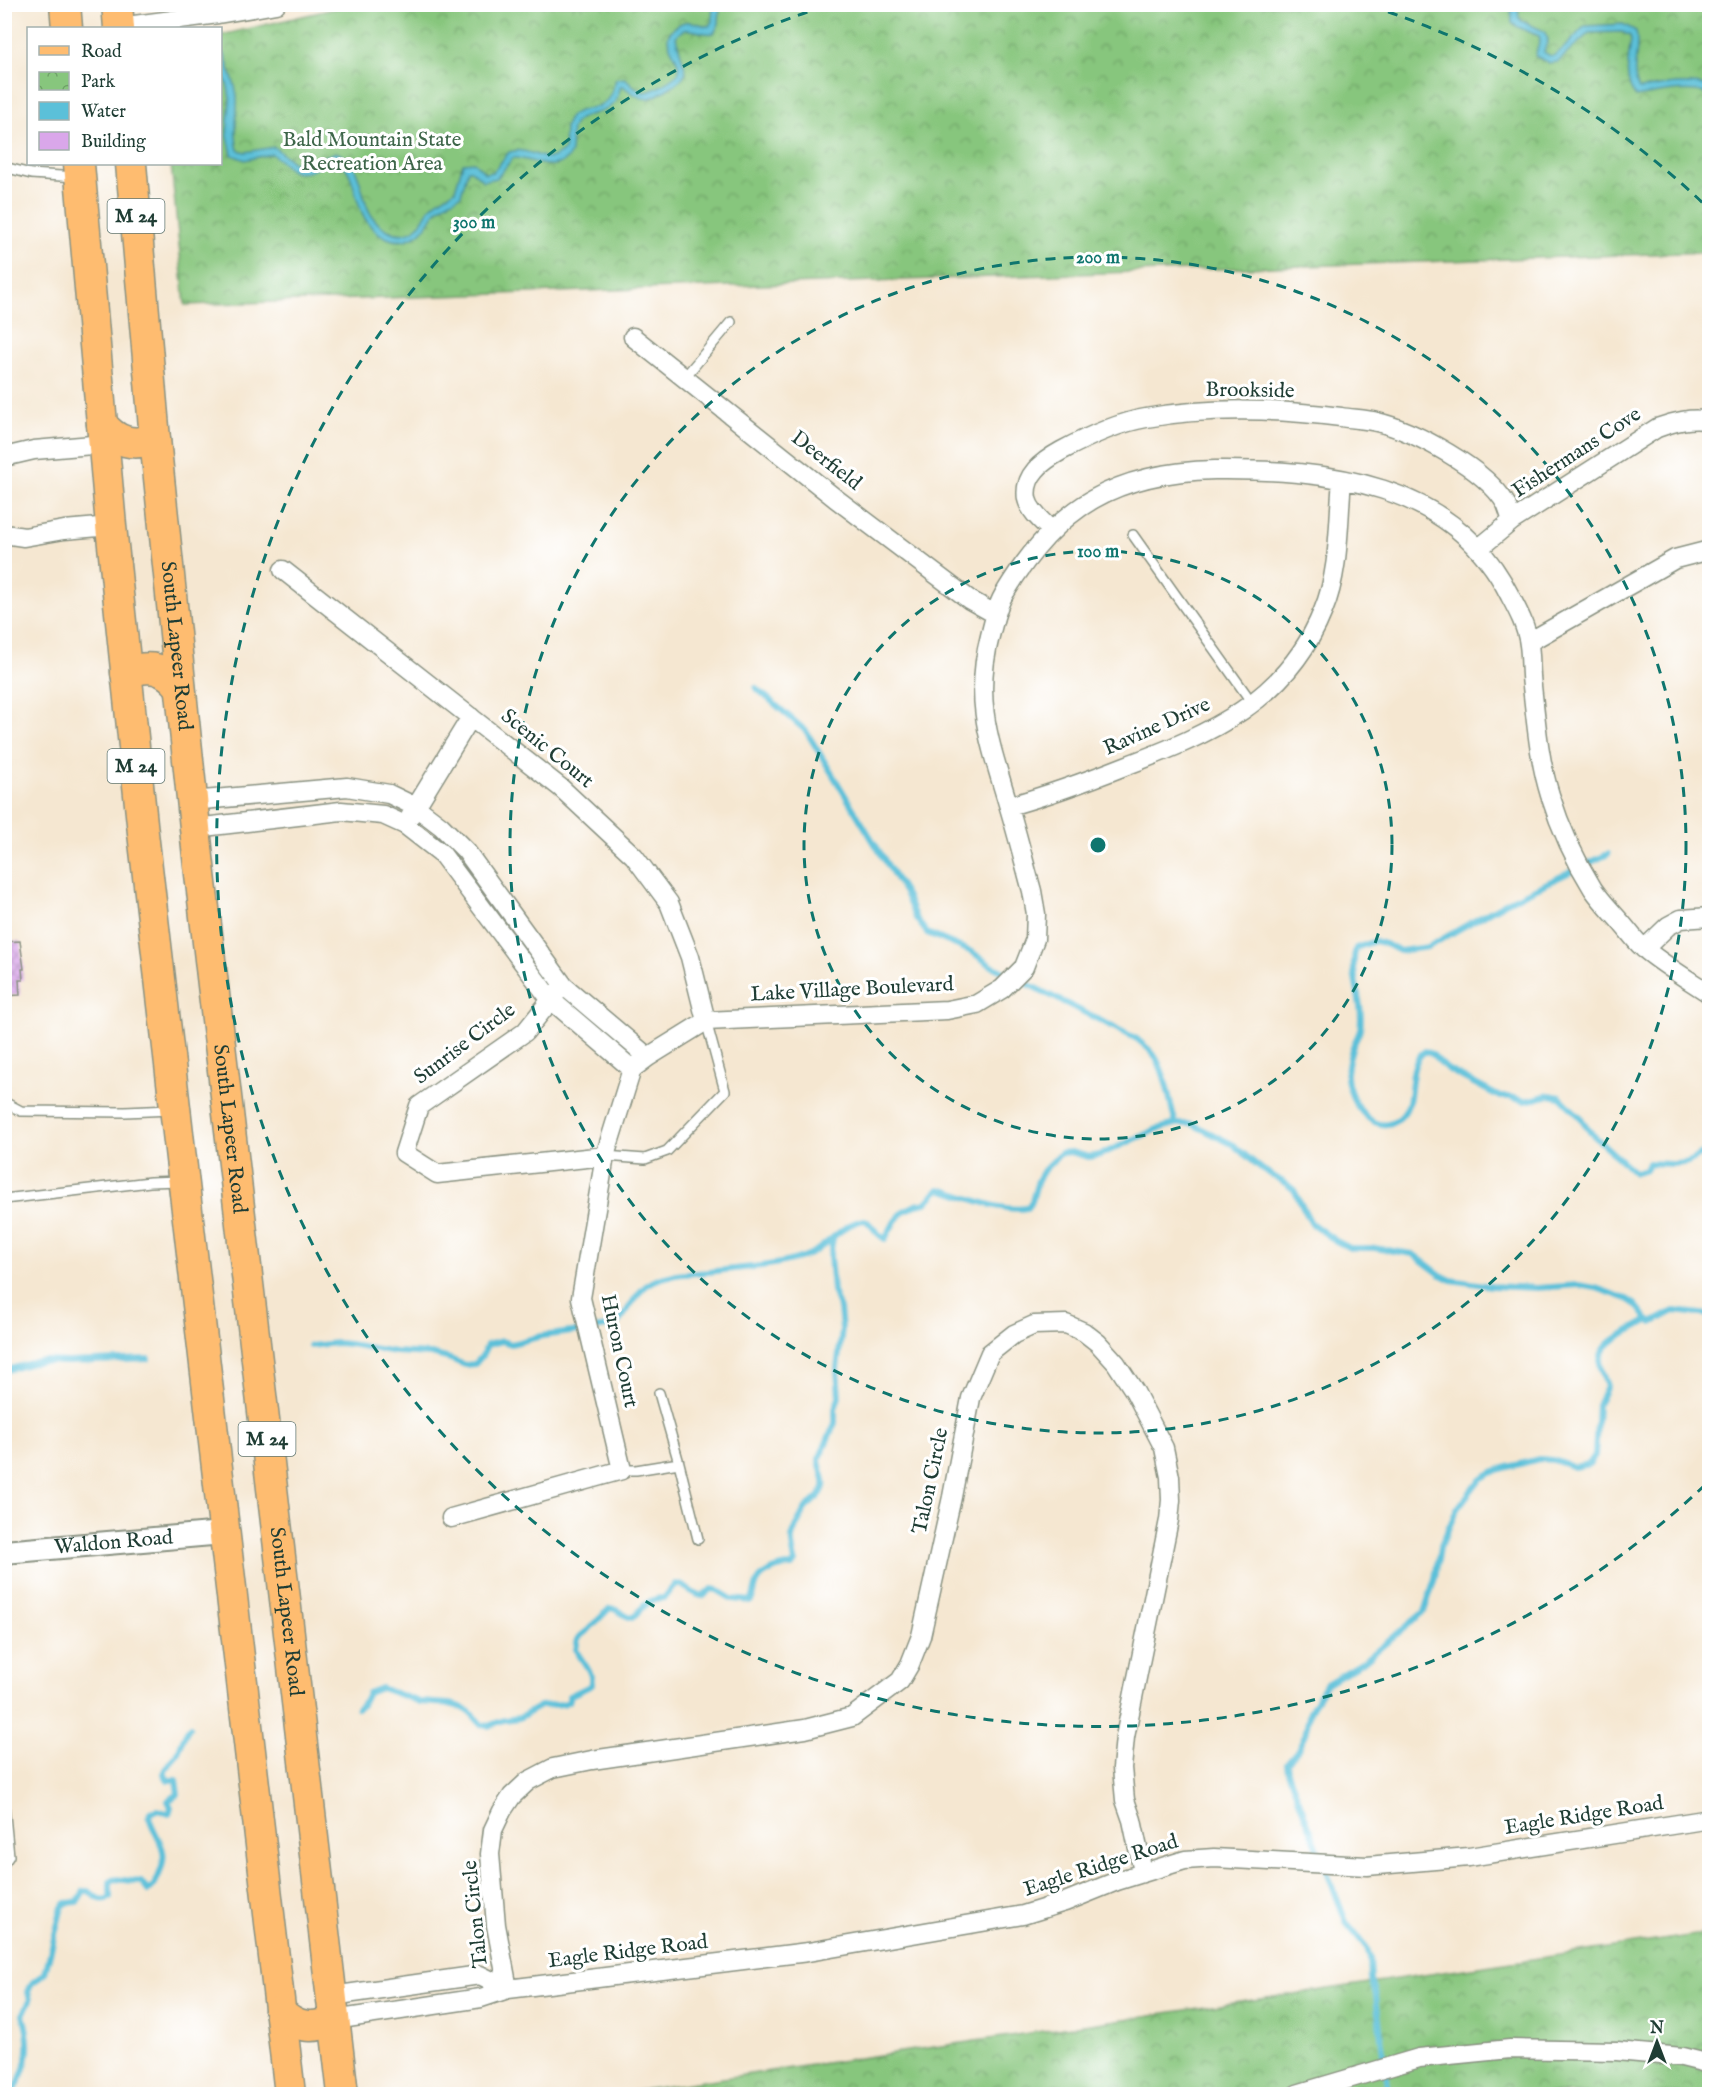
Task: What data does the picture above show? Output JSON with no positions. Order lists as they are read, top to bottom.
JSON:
{
  "streets": {
    "main road": ["M 24", "South Lapeer Road"],
    "street": [
      "Brookside",
      "Fishermans Cove",
      "Deerfield",
      "Ravine Drive",
      "Scenic Court",
      "Lake Village Boulevard",
      "Sunrise Circle",
      "Huron Court",
      "Talon Circle",
      "Waldon Road",
      "Eagle Ridge Road"
    ]
  },
  "crossings": [
    ["M 24", "Waldon Road"],
    ["Brookside", "Fishermans Cove"],
    ["Deerfield", "Lake Village Boulevard"],
    ["South Lapeer Road", "Eagle Ridge Road"],
    ["Ravine Drive", "Lake Village Boulevard"],
    ["Scenic Court", "Lake Village Boulevard"],
    ["Lake Village Boulevard", "Huron Court"],
    ["Sunrise Circle", "Huron Court"],
    ["Talon Circle", "Eagle Ridge Road"]
  ],
  "parks": ["Bald Mountain State Recreation Area"],
  "legend": [
    "Road",
    "Park",
    "Water",
    "Building"
  ],
  "north": "top",
  "rings": ["300 m", "200 m", "100 m"]
}
